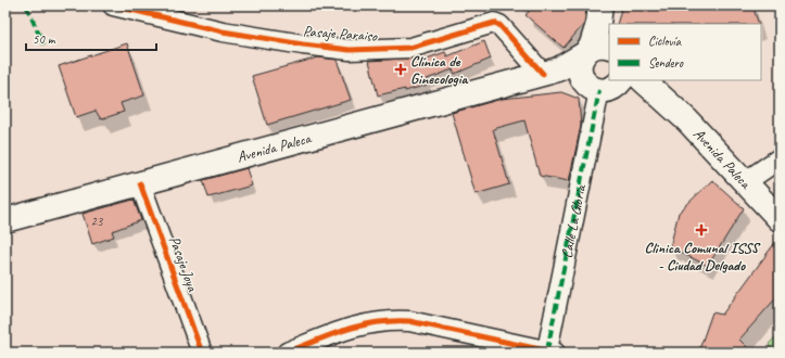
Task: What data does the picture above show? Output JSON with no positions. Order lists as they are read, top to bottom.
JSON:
{
  "streets": {
    "main road": ["Avenida Paleca"],
    "street": ["Pasaje Paraiso", "Calle La Gloria", "Pasaje Joya"]
  },
  "crossings": [
    ["Pasaje Paraiso", "Avenida Paleca"],
    ["Avenida Paleca", "Calle La Gloria"],
    ["Avenida Paleca", "Pasaje Joya"]
  ],
  "places": {
    "health": ["Clínica de Ginecologia", "Clinica Comunal ISSS - Ciudad Delgado"]
  },
  "house_numbers": ["23"],
  "legend": ["Ciclovía", "Sendero"],
  "scale_bar": "50 m"
}
